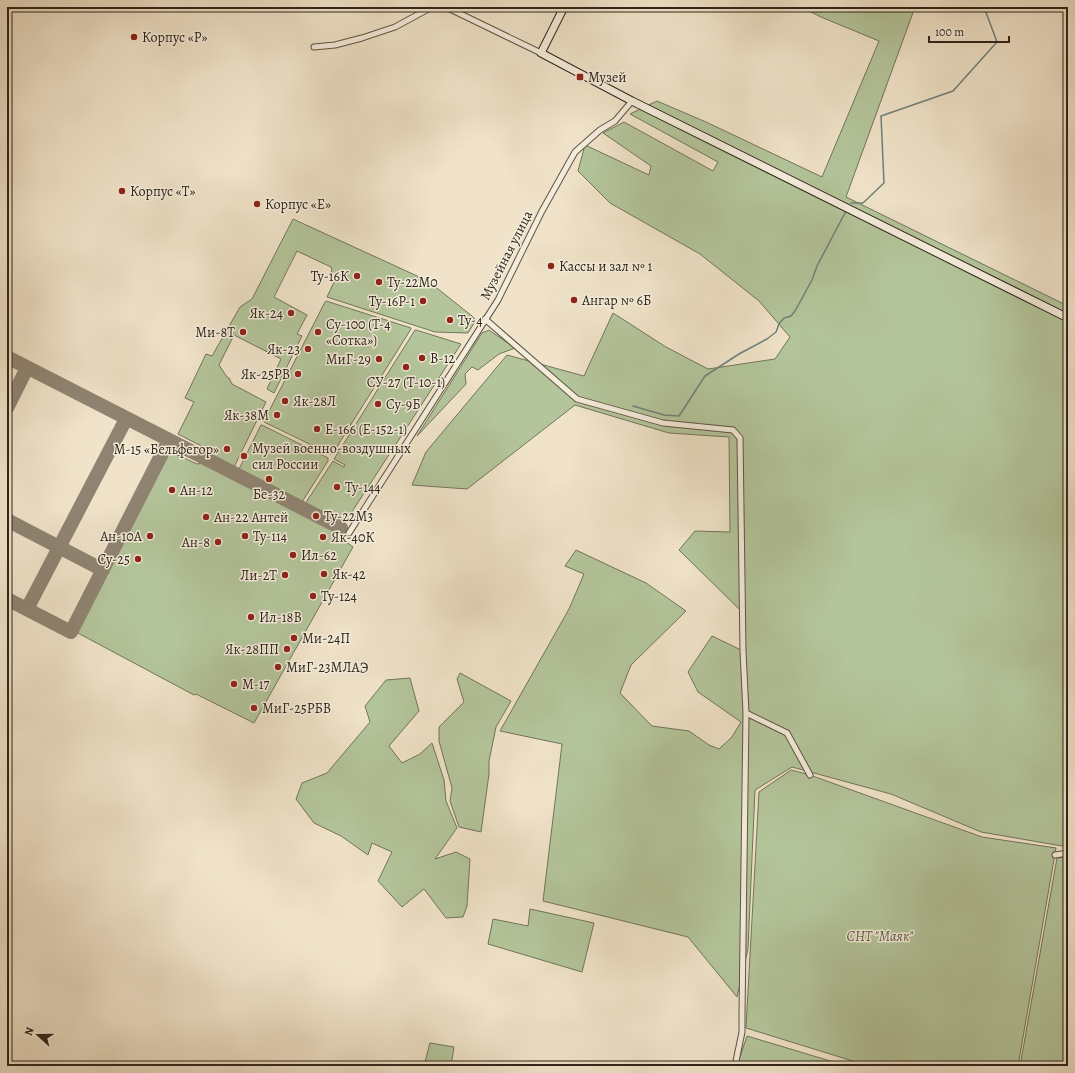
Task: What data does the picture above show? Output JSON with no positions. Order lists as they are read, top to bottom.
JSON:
{
  "streets": {
    "street": ["Музейная улица"]
  },
  "parks": ["СНТ \"Маяк\""],
  "places": {
    "other": [
      "Корпус «Р»",
      "Корпус «Т»",
      "Корпус «Е»",
      "Кассы и зал № 1",
      "Ту-16К",
      "Ту-22М0",
      "Ангар № 6Б",
      "Ту-16Р-1",
      "Як-24",
      "Ту-4",
      "Ми-8Т",
      "Су-100 (Т-4 «Сотка»)",
      "Як-23",
      "В-12",
      "МиГ-29",
      "СУ-27 (Т-10-1)",
      "Як-25РВ",
      "Як-28Л",
      "Су-9Б",
      "Як-38М",
      "Е-166 (Е-152-1)",
      "М-15 «Бельфегор»",
      "Музей военно-воздушных сил России",
      "Бе-32",
      "Ту-144",
      "Ан-12",
      "Ту-22М3",
      "Ан-22 Антей",
      "Ан-10А",
      "Ту-114",
      "Як-40К",
      "Ан-8",
      "Ил-62",
      "Су-25",
      "Як-42",
      "Ли-2Т",
      "Ту-124",
      "Ил-18В",
      "Ми-24П",
      "Як-28ПП",
      "МиГ-23МЛАЭ",
      "М-17",
      "МиГ-25РБВ"
    ],
    "transit": ["Музей"]
  },
  "scale_bar": "100 m",
  "north": "left"
}
